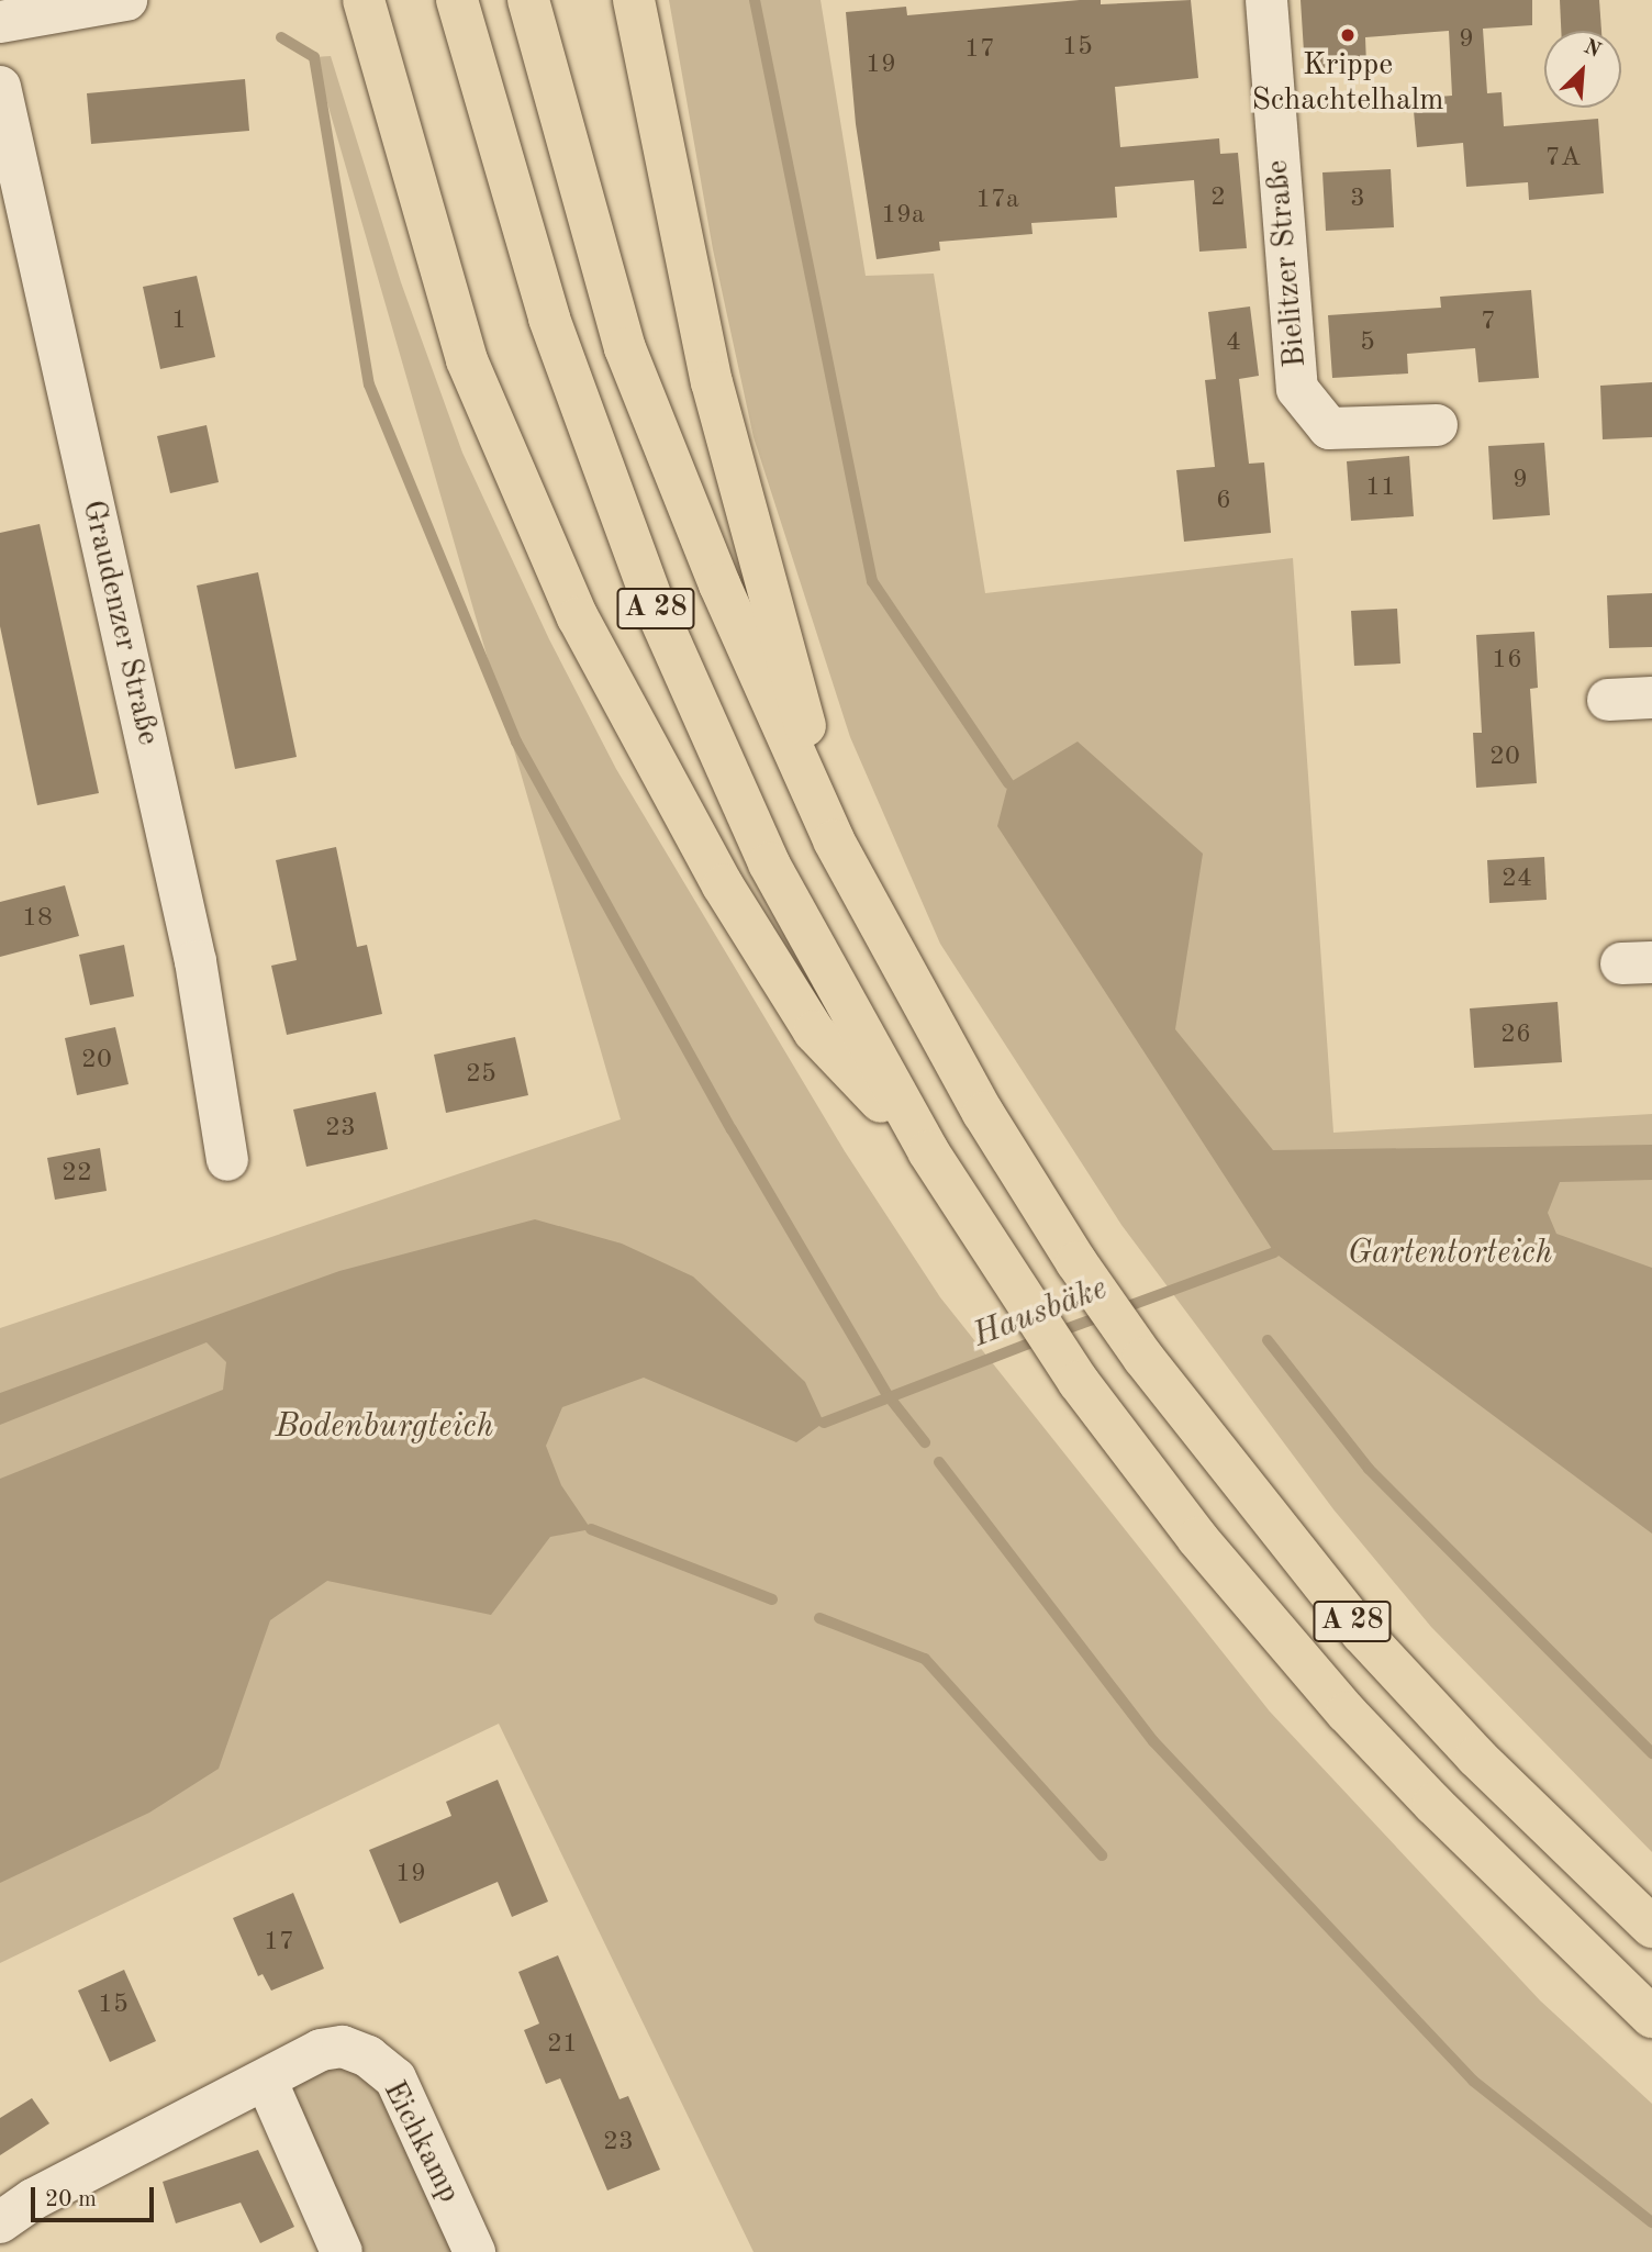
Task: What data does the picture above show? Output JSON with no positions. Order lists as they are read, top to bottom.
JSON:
{
  "streets": {
    "highway": ["A 28"],
    "street": ["Bielitzer Straße", "Graudenzer Straße", "Eichkamp"]
  },
  "water": ["Gartentorteich", "Hausbäke", "Bodenburgteich"],
  "places": ["Krippe Schachtelhalm"],
  "house_numbers": [
    "9",
    "15",
    "17",
    "19",
    "7A",
    "2",
    "3",
    "17a",
    "19a",
    "1",
    "7",
    "4",
    "5",
    "9",
    "11",
    "6",
    "16",
    "20",
    "24",
    "18",
    "26",
    "20",
    "25",
    "23",
    "22",
    "19",
    "17",
    "15",
    "21",
    "23"
  ],
  "scale_bar": "20 m",
  "north": "top right"
}
